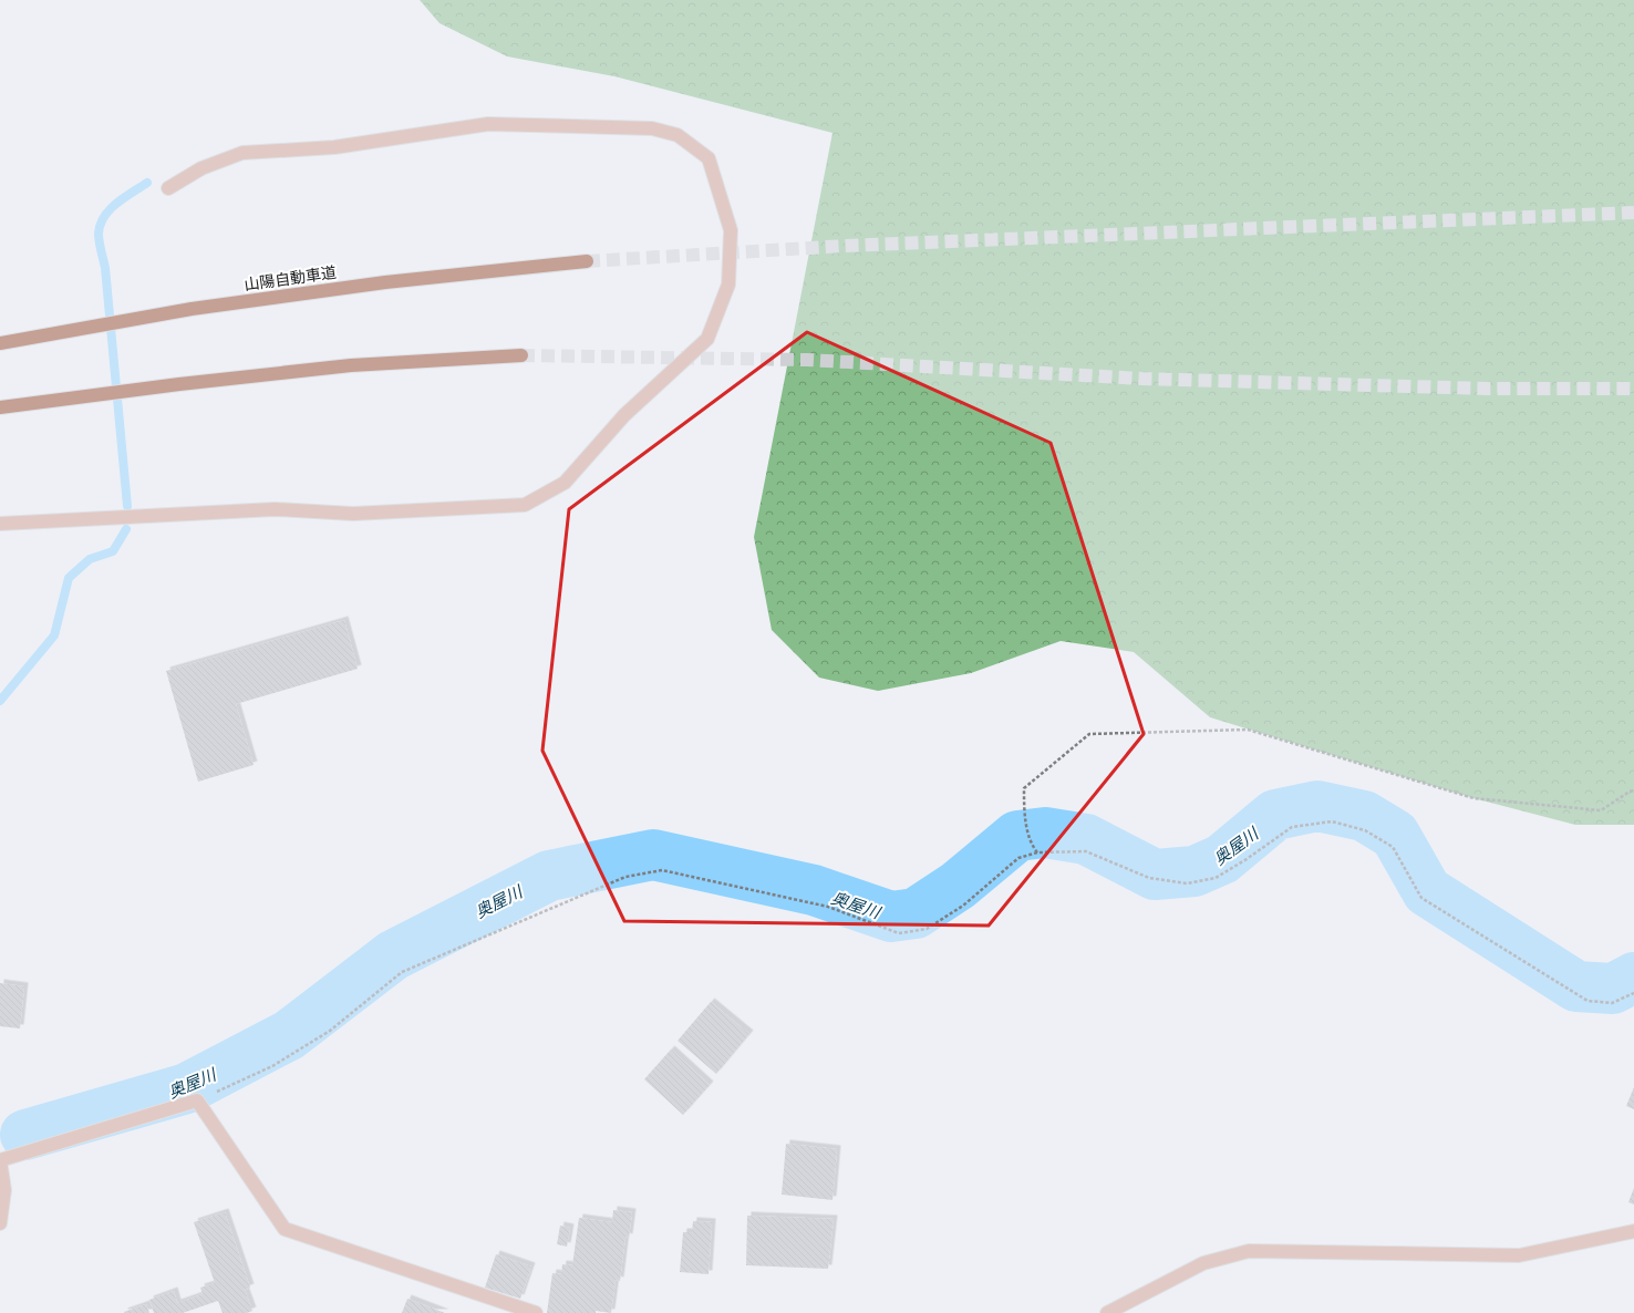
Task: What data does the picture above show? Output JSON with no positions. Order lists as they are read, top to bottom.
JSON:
{
  "streets": {
    "highway": ["山陽自動車道"]
  },
  "water": ["奥屋川"]
}
